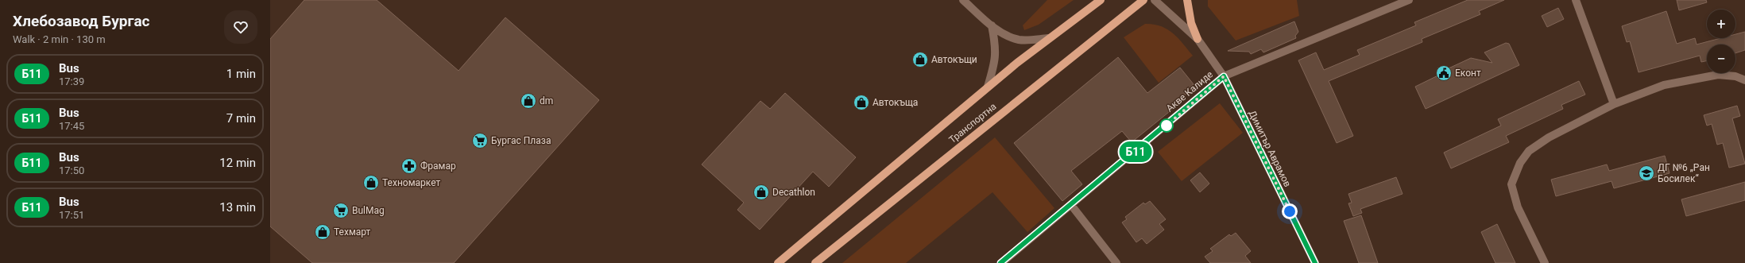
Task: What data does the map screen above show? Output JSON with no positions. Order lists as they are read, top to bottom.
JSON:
{
  "streets": {
    "main road": ["Транспортна"],
    "street": ["Акве Калиде", "Димитър Аврамов"]
  },
  "crossings": [
    ["Акве Калиде", "Димитър Аврамов"]
  ],
  "places": {
    "shop": [
      "Автокъщи",
      "dm",
      "Автокъща",
      "Техномаркет",
      "Decathlon",
      "Техмарт"
    ],
    "public building": ["Еконт"],
    "supermarket": ["Бургас Плаза", "BulMag"],
    "pharmacy": ["Фрамар"],
    "school or university": ["ДГ №6 „Ран Босилек“"]
  },
  "lines": ["bus line Б11"],
  "page": {
    "heading": ["Хлебозавод Бургас", "Walk · 2 min · 130 m"],
    "on_map": "Б11",
    "map_buttons": ["+", "−"],
    "list": [
      {
        "mark": "Б11",
        "name": "Bus",
        "note": "17:39",
        "value": "1 min"
      },
      {
        "mark": "Б11",
        "name": "Bus",
        "note": "17:45",
        "value": "7 min"
      },
      {
        "mark": "Б11",
        "name": "Bus",
        "note": "17:50",
        "value": "12 min"
      },
      {
        "mark": "Б11",
        "name": "Bus",
        "note": "17:51",
        "value": "13 min"
      }
    ]
  }
}
